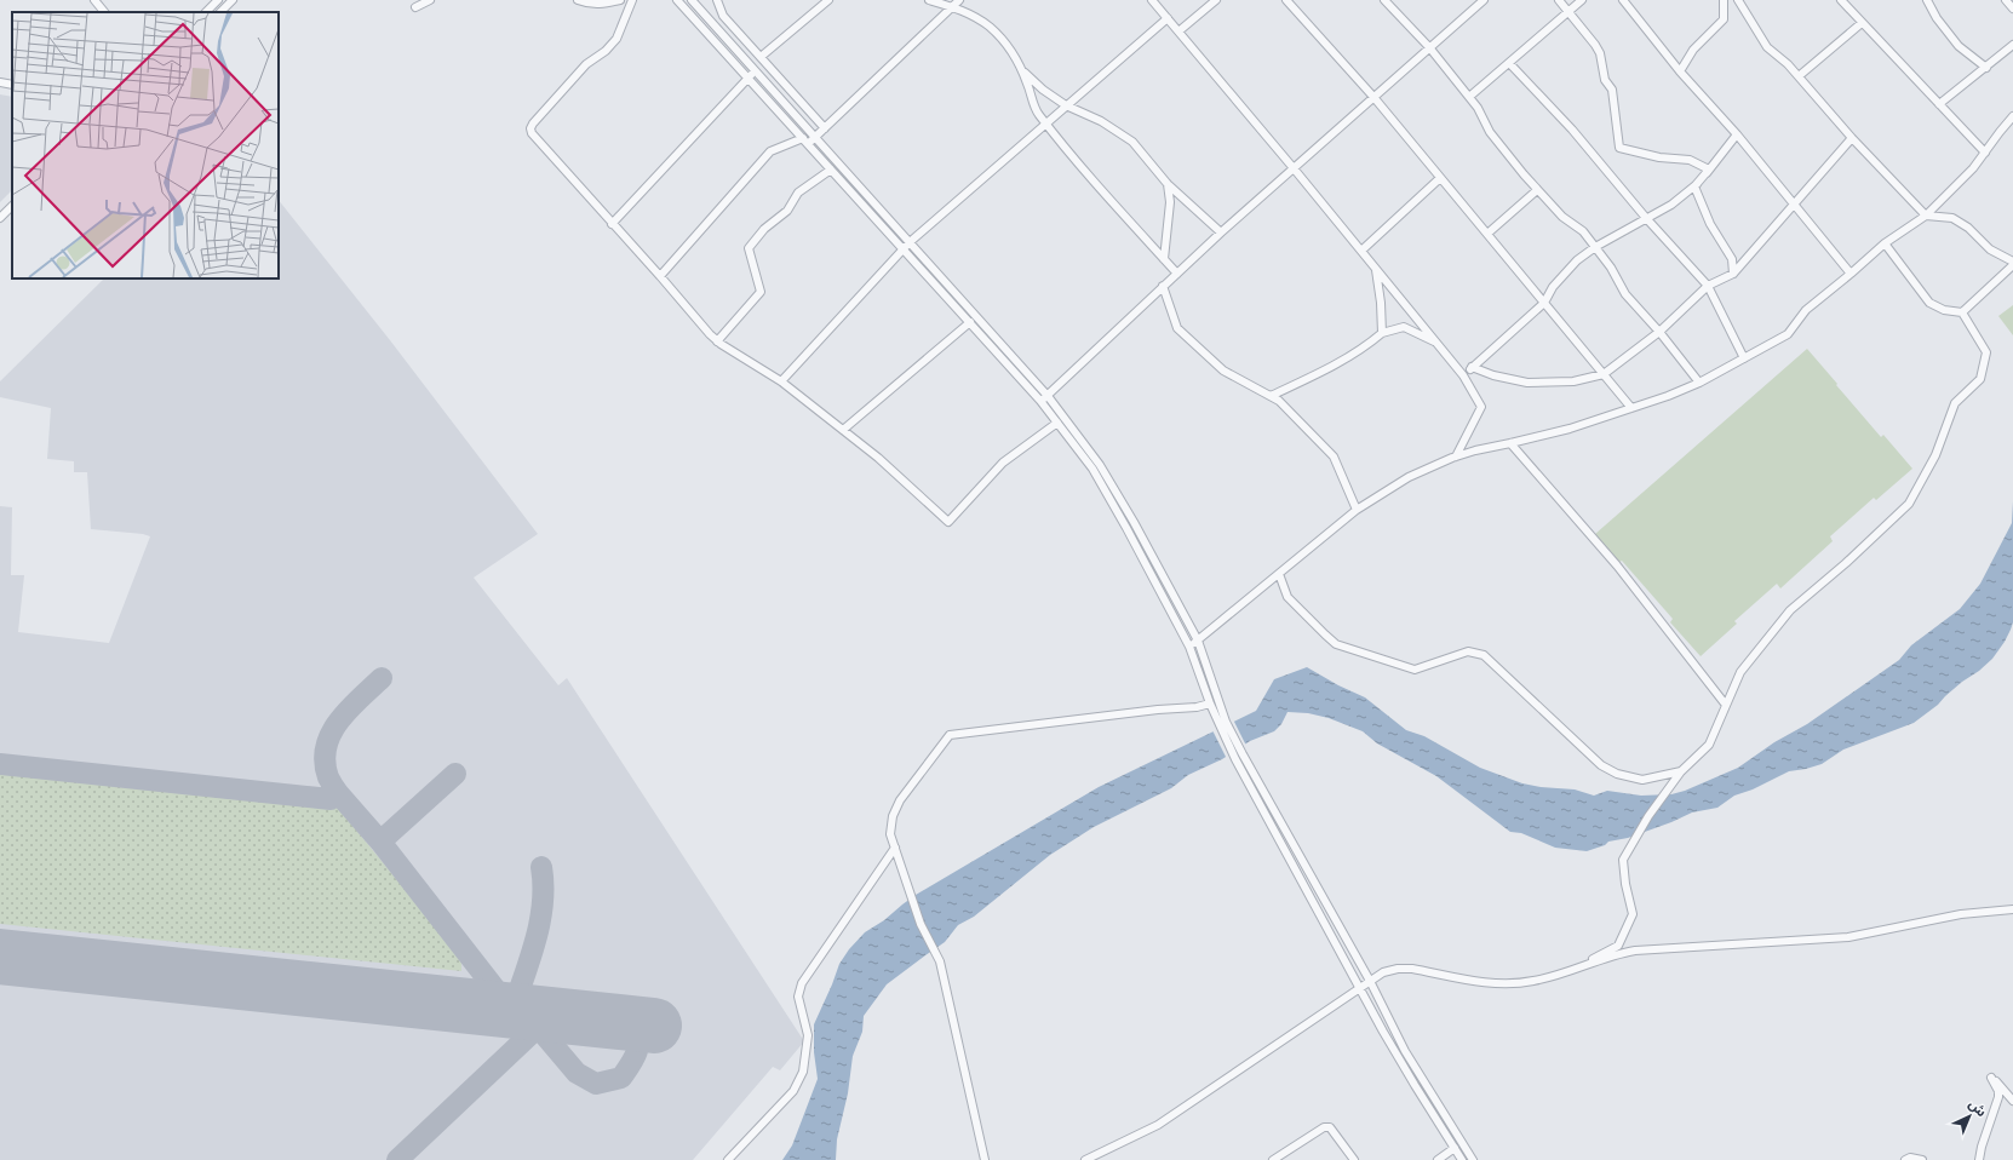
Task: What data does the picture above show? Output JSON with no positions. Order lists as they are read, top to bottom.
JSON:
{
  "north": "top right"
}
